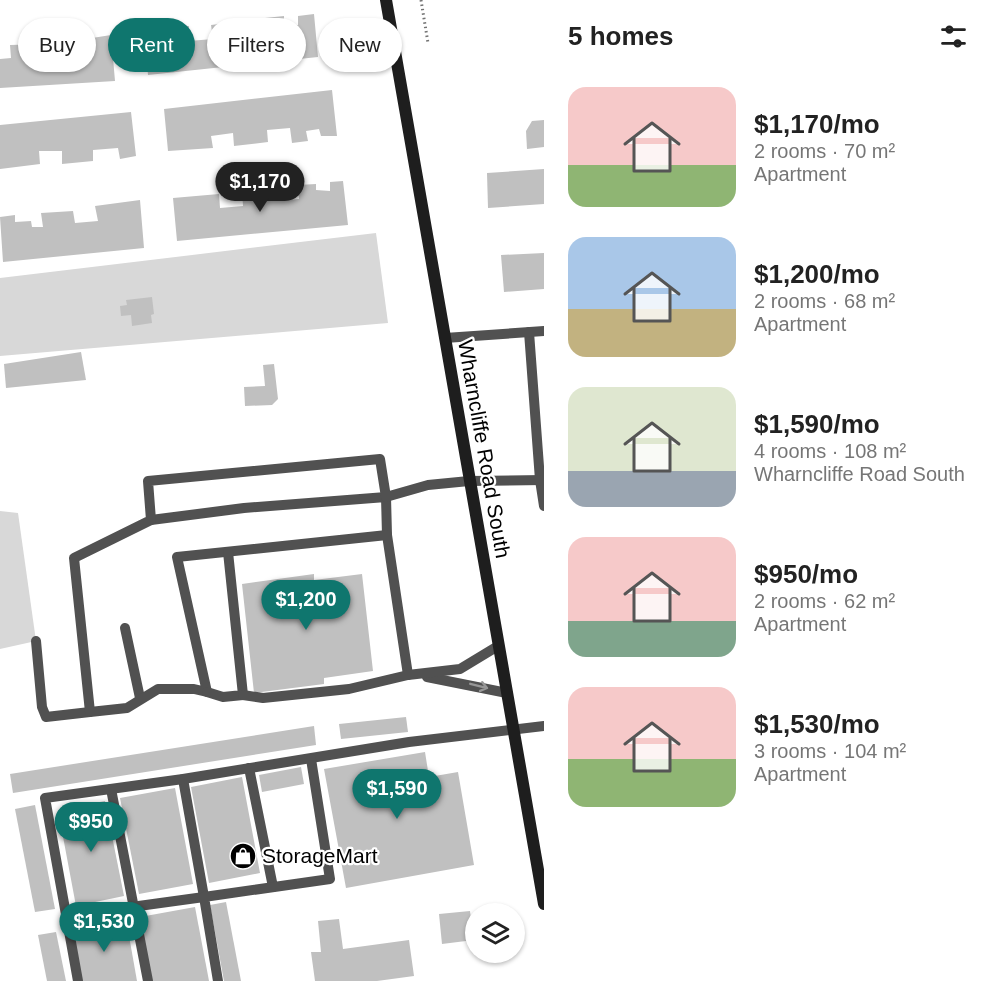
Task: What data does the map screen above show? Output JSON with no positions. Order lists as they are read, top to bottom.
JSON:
{
  "streets": {
    "main road": ["Wharncliffe Road South"]
  },
  "places": {
    "shop": ["StorageMart"]
  },
  "page": {
    "heading": "5 homes",
    "chip": [
      "Buy",
      "Rent",
      "Filters",
      "New"
    ],
    "list": [
      {
        "name": "$1,170/mo",
        "note": "2 rooms · 70 m² · Apartment"
      },
      {
        "name": "$1,200/mo",
        "note": "2 rooms · 68 m² · Apartment"
      },
      {
        "name": "$1,590/mo",
        "note": "4 rooms · 108 m² · Wharncliffe Road South"
      },
      {
        "name": "$950/mo",
        "note": "2 rooms · 62 m² · Apartment"
      },
      {
        "name": "$1,530/mo",
        "note": "3 rooms · 104 m² · Apartment"
      }
    ],
    "price": [
      "$1,170",
      "$1,200",
      "$1,590",
      "$950",
      "$1,530"
    ]
  }
}
